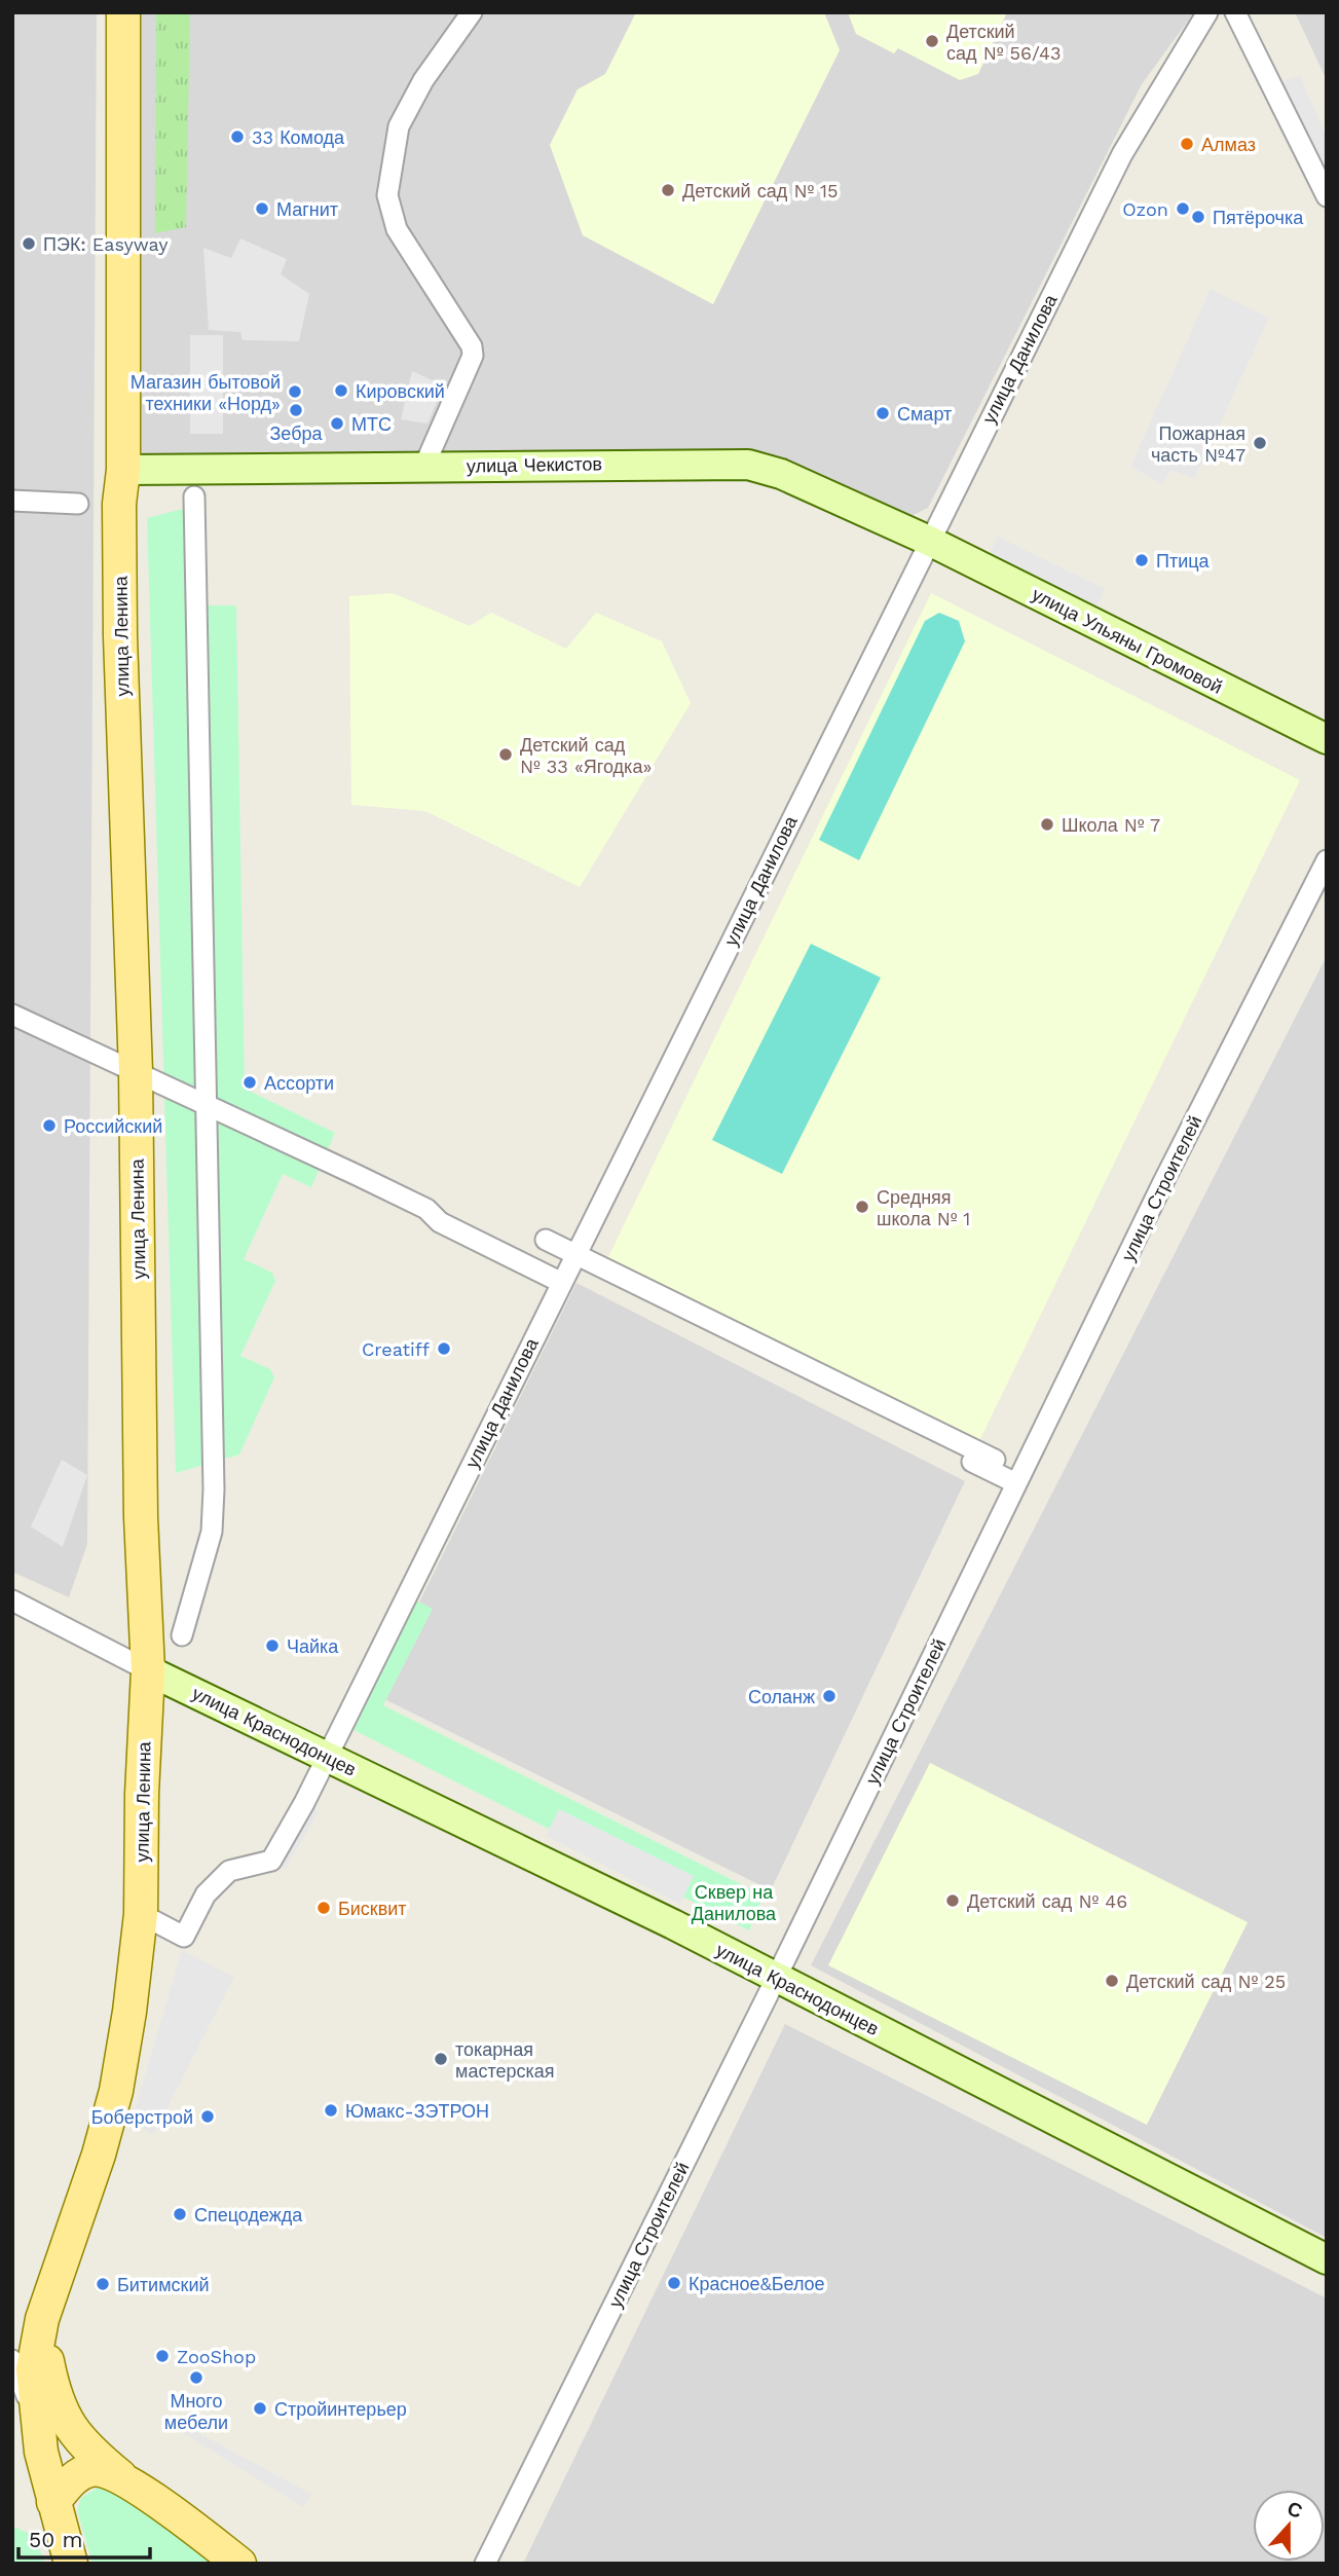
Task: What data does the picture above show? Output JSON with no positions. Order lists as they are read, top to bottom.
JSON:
{
  "streets": {
    "main road": ["улица Ленина"],
    "street": [
      "улица Данилова",
      "улица Чекистов",
      "улица Ульяны Громовой",
      "улица Строителей",
      "улица Краснодонцев"
    ]
  },
  "crossings": [
    ["улица Данилова", "улица Чекистов"],
    ["улица Данилова", "улица Ленина"],
    ["улица Данилова", "улица Ульяны Громовой"],
    ["улица Данилова", "улица Краснодонцев"],
    ["улица Чекистов", "улица Ленина"],
    ["улица Чекистов", "улица Ульяны Громовой"],
    ["улица Ленина", "улица Краснодонцев"],
    ["улица Строителей", "улица Краснодонцев"]
  ],
  "parks": ["Сквер на Данилова"],
  "places": [
    "Детский сад № 56/43",
    "33 Комода",
    "Алмаз",
    "Детский сад № 15",
    "Магнит",
    "Ozon",
    "Пятёрочка",
    "ПЭК: Easyway",
    "Кировский",
    "Магазин бытовой техники «Норд»",
    "Зебра",
    "Смарт",
    "МТС",
    "Пожарная часть №47",
    "Птица",
    "Детский сад № 33 «Ягодка»",
    "Школа № 7",
    "Ассорти",
    "Российский",
    "Средняя школа № 1",
    "Creatiff",
    "Чайка",
    "Соланж",
    "Детский сад № 46",
    "Бисквит",
    "Детский сад № 25",
    "токарная мастерская",
    "Юмакс-ЗЭТРОН",
    "Боберстрой",
    "Спецодежда",
    "Красное&Белое",
    "Битимский",
    "ZooShop",
    "Много мебели",
    "Стройинтерьер"
  ],
  "scale_bar": "50 m",
  "north": "top"
}
